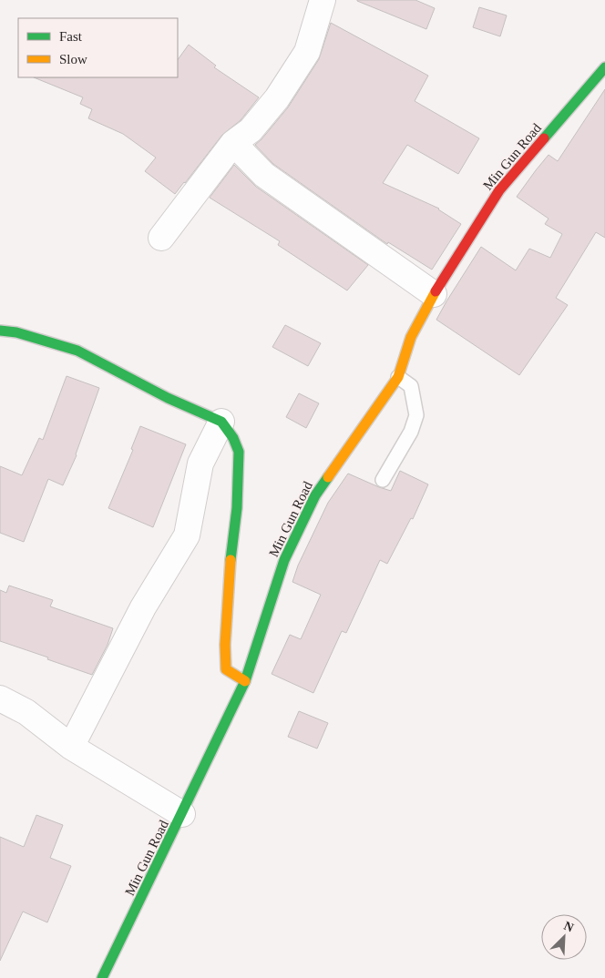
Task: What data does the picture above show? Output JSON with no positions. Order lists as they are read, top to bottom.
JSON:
{
  "streets": {
    "street": ["Min Gun Road"]
  },
  "legend": ["Fast", "Slow"],
  "north": "top right"
}
